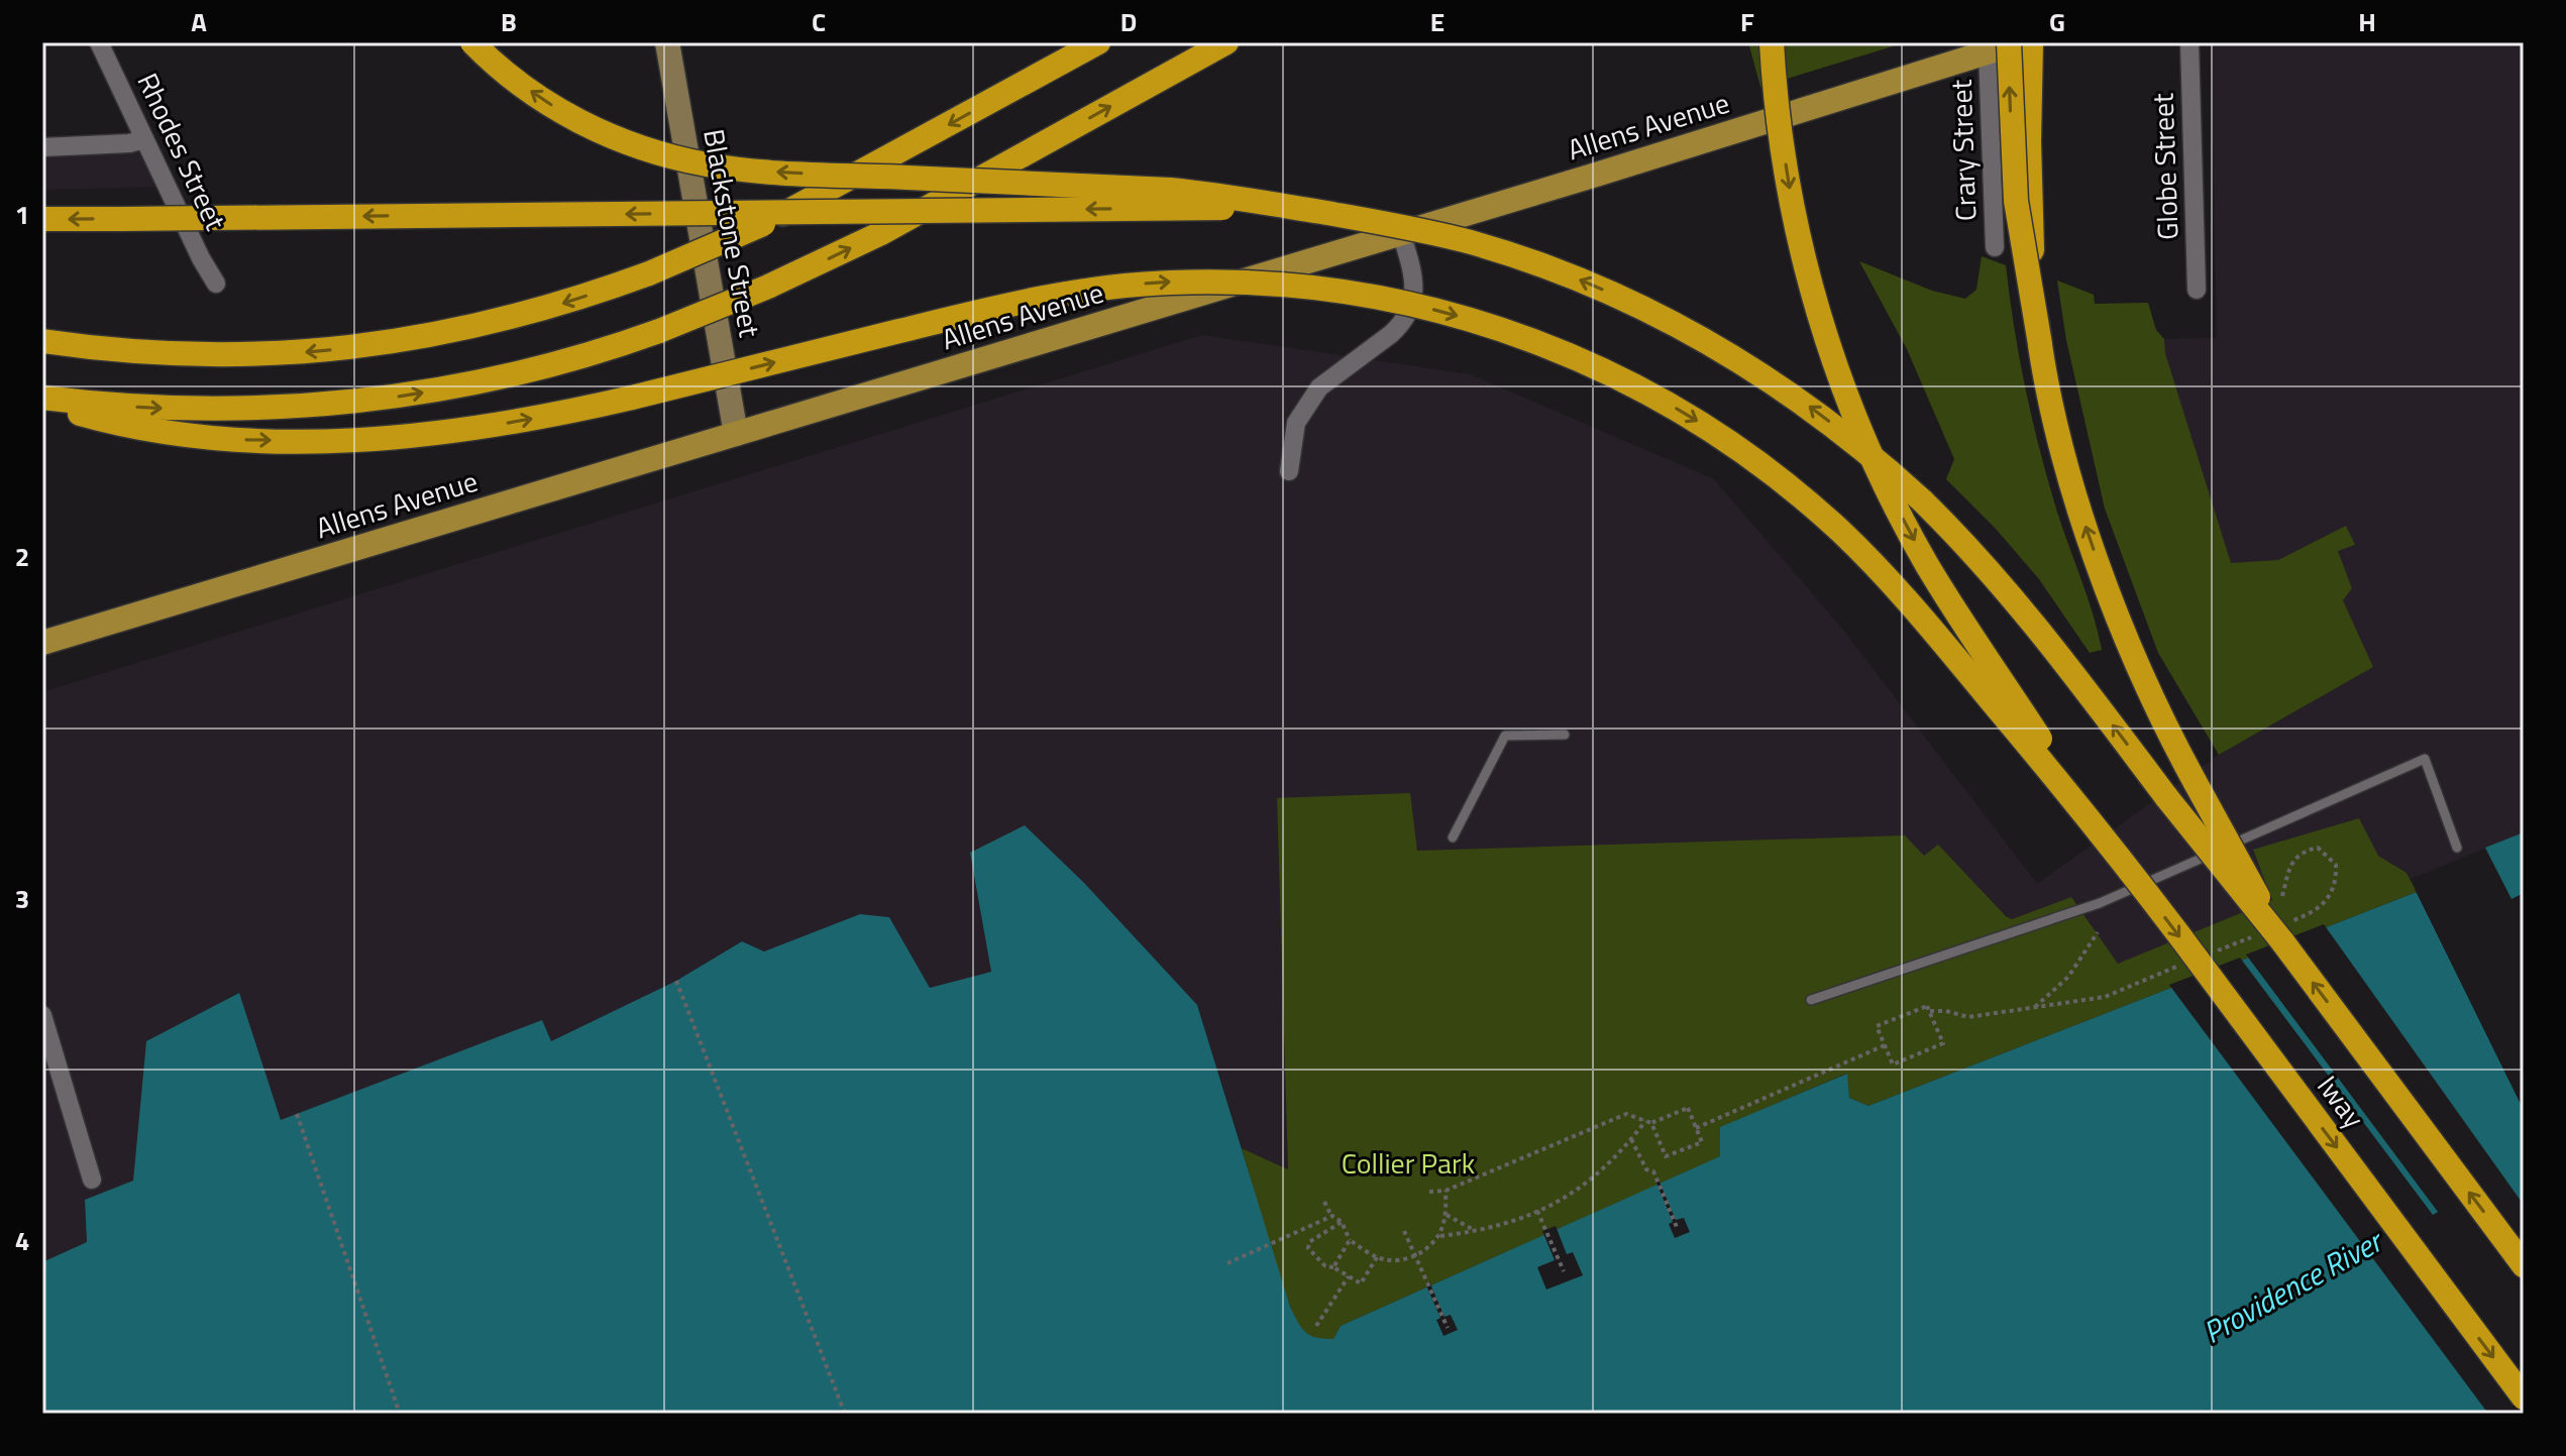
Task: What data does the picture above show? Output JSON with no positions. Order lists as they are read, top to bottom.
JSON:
{
  "streets": {
    "highway": ["Iway"],
    "main road": ["Allens Avenue"],
    "street": [
      "Crary Street",
      "Rhodes Street",
      "Globe Street",
      "Blackstone Street"
    ]
  },
  "crossings": [
    ["Allens Avenue", "Crary Street"],
    ["Allens Avenue", "Blackstone Street"]
  ],
  "water": ["Providence River"],
  "parks": ["Collier Park"],
  "grid": {
    "columns": [
      "A",
      "B",
      "C",
      "D",
      "E",
      "F",
      "G",
      "H"
    ],
    "rows": [
      "1",
      "2",
      "3",
      "4"
    ]
  }
}
